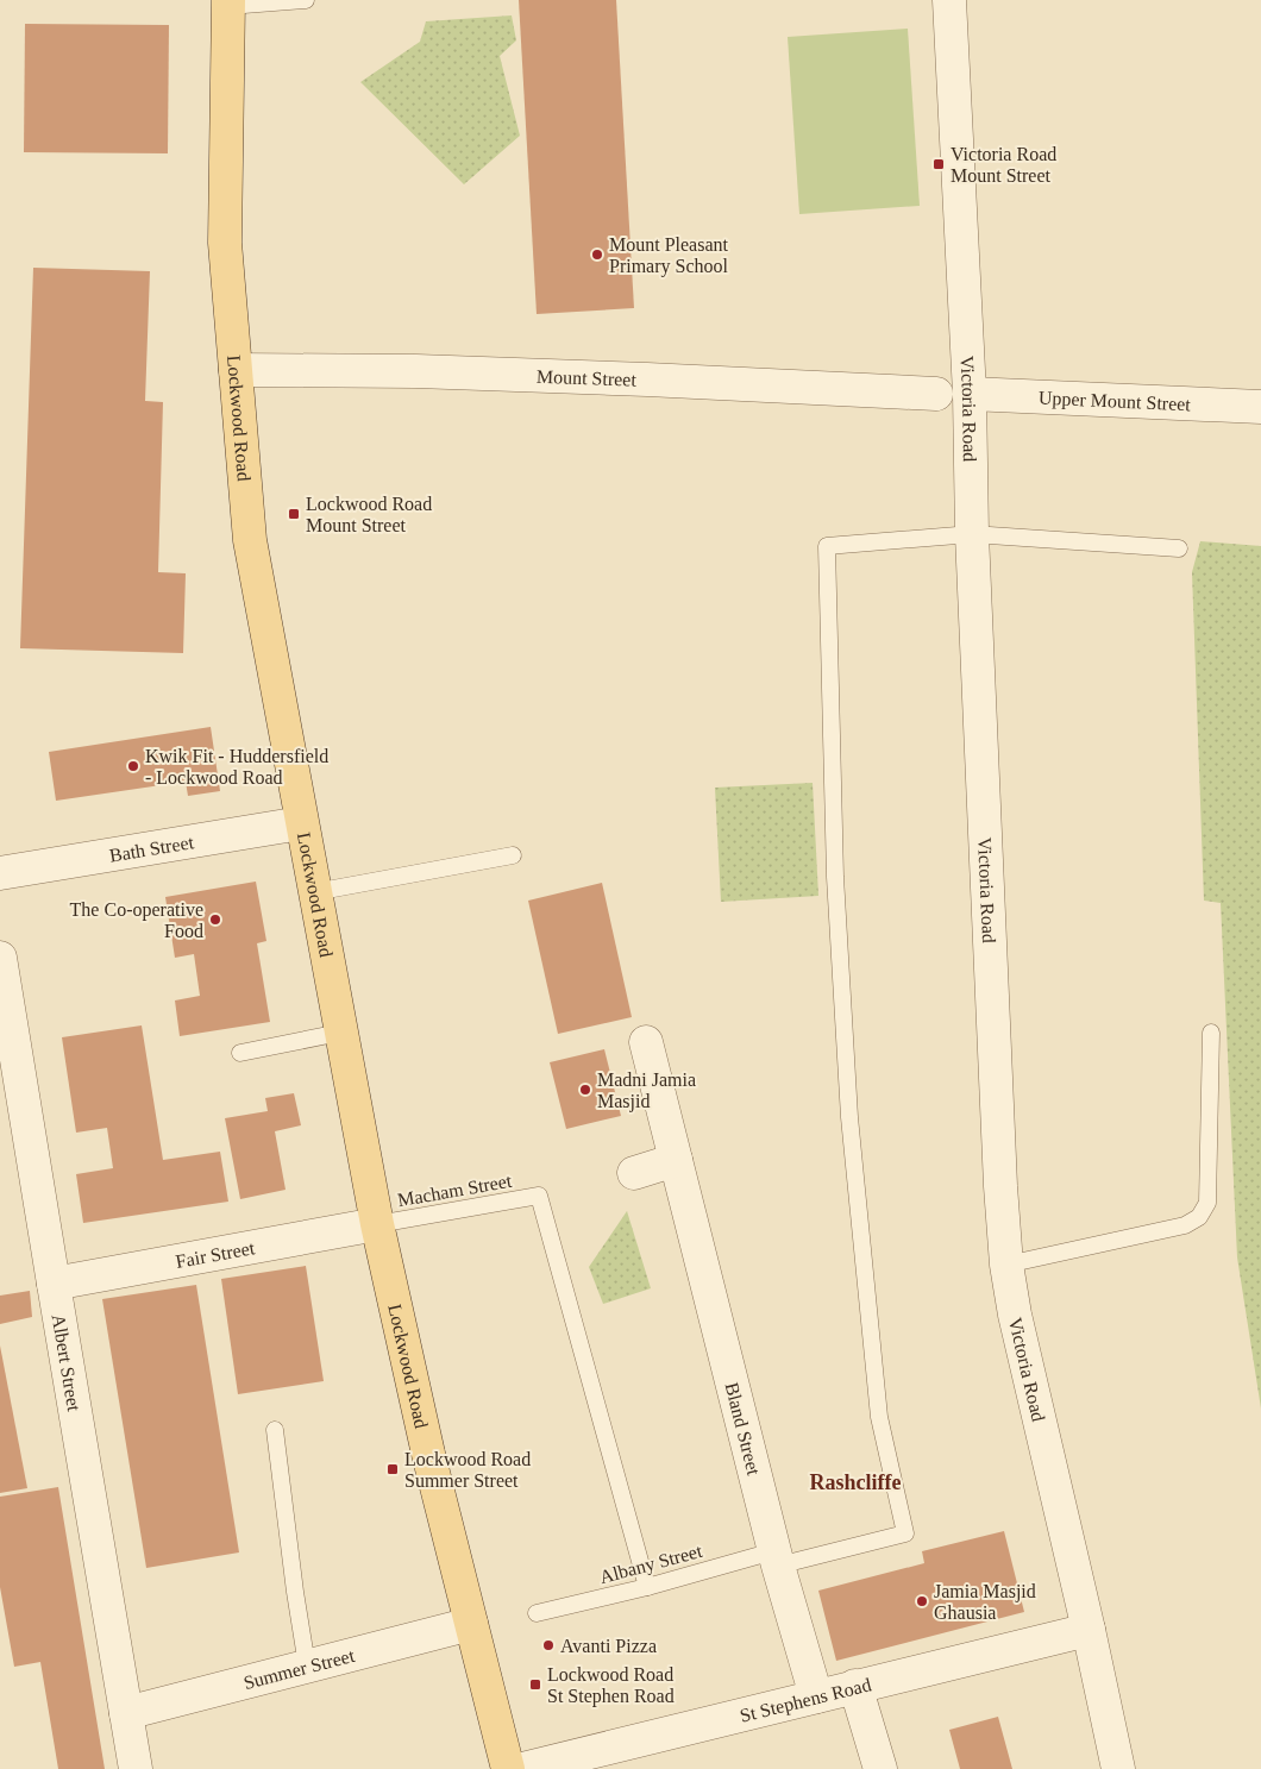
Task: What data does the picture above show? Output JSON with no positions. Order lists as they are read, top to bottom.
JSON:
{
  "streets": {
    "main road": ["Lockwood Road"],
    "street": [
      "Mount Street",
      "Upper Mount Street",
      "Victoria Road",
      "Bath Street",
      "Fair Street",
      "Albert Street",
      "Bland Street",
      "Summer Street",
      "St Stephens Road"
    ],
    "lane": ["Macham Street", "Albany Street"]
  },
  "crossings": [
    ["Mount Street", "Lockwood Road"],
    ["Upper Mount Street", "Victoria Road"],
    ["Victoria Road", "Albany Street"],
    ["Victoria Road", "St Stephens Road"],
    ["Lockwood Road", "Bath Street"],
    ["Lockwood Road", "Macham Street"],
    ["Lockwood Road", "Fair Street"],
    ["Lockwood Road", "Summer Street"],
    ["Macham Street", "Fair Street"],
    ["Macham Street", "Albany Street"],
    ["Fair Street", "Albert Street"],
    ["Albert Street", "Summer Street"],
    ["Bland Street", "Albany Street"],
    ["Bland Street", "St Stephens Road"]
  ],
  "districts": ["Rashcliffe"],
  "places": {
    "transit": [
      "Victoria Road Mount Street",
      "Lockwood Road Mount Street",
      "Lockwood Road Summer Street",
      "Lockwood Road St Stephen Road"
    ],
    "other": [
      "Mount Pleasant Primary School",
      "Kwik Fit - Huddersfield - Lockwood Road",
      "The Co-operative Food",
      "Madni Jamia Masjid",
      "Jamia Masjid Ghausia",
      "Avanti Pizza"
    ]
  }
}
